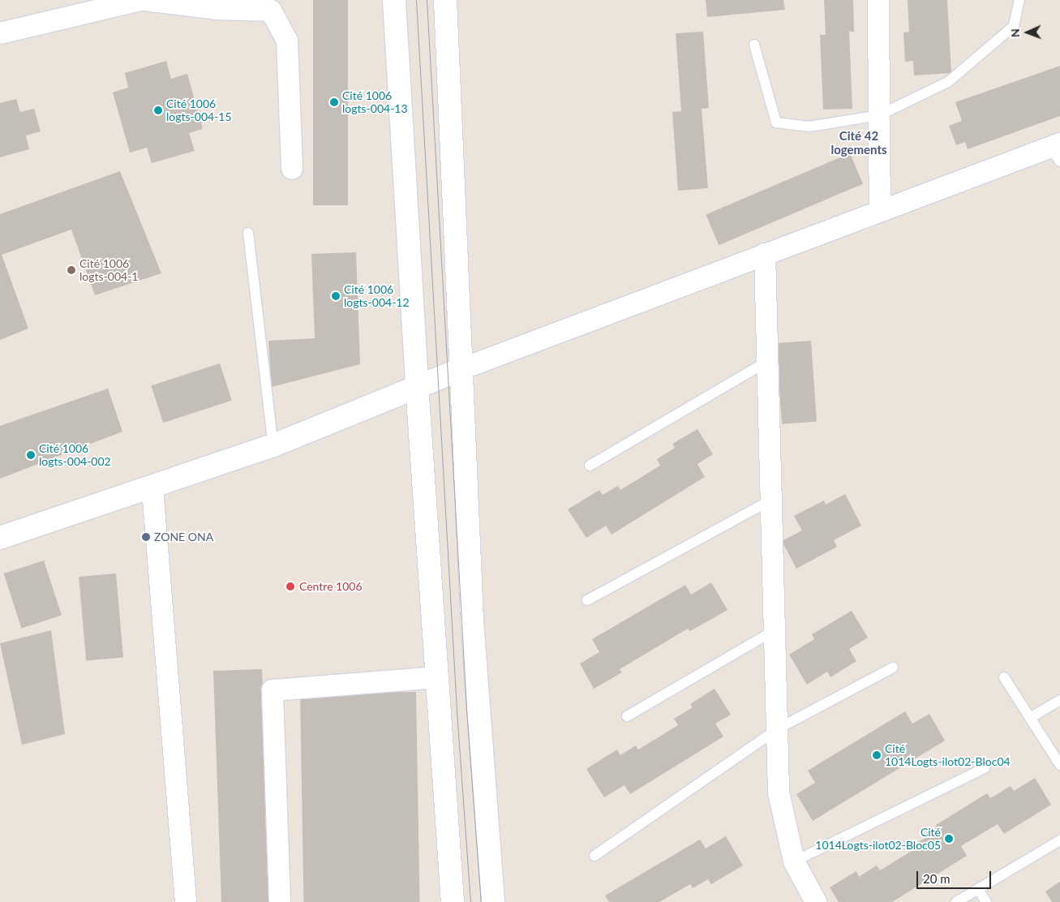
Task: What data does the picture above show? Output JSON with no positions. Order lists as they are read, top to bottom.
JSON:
{
  "districts": ["Cité 42 logements"],
  "places": [
    "Cité 1006 logts-004-13",
    "Cité 1006 logts-004-15",
    "Cité 1006 logts-004-1",
    "Cité 1006 logts-004-12",
    "Cité 1006 logts-004-002",
    "ZONE ONA",
    "Centre 1006",
    "Cité 1014Logts-ilot02-Bloc04",
    "Cité 1014Logts-ilot02-Bloc05"
  ],
  "scale_bar": "20 m",
  "north": "left"
}
